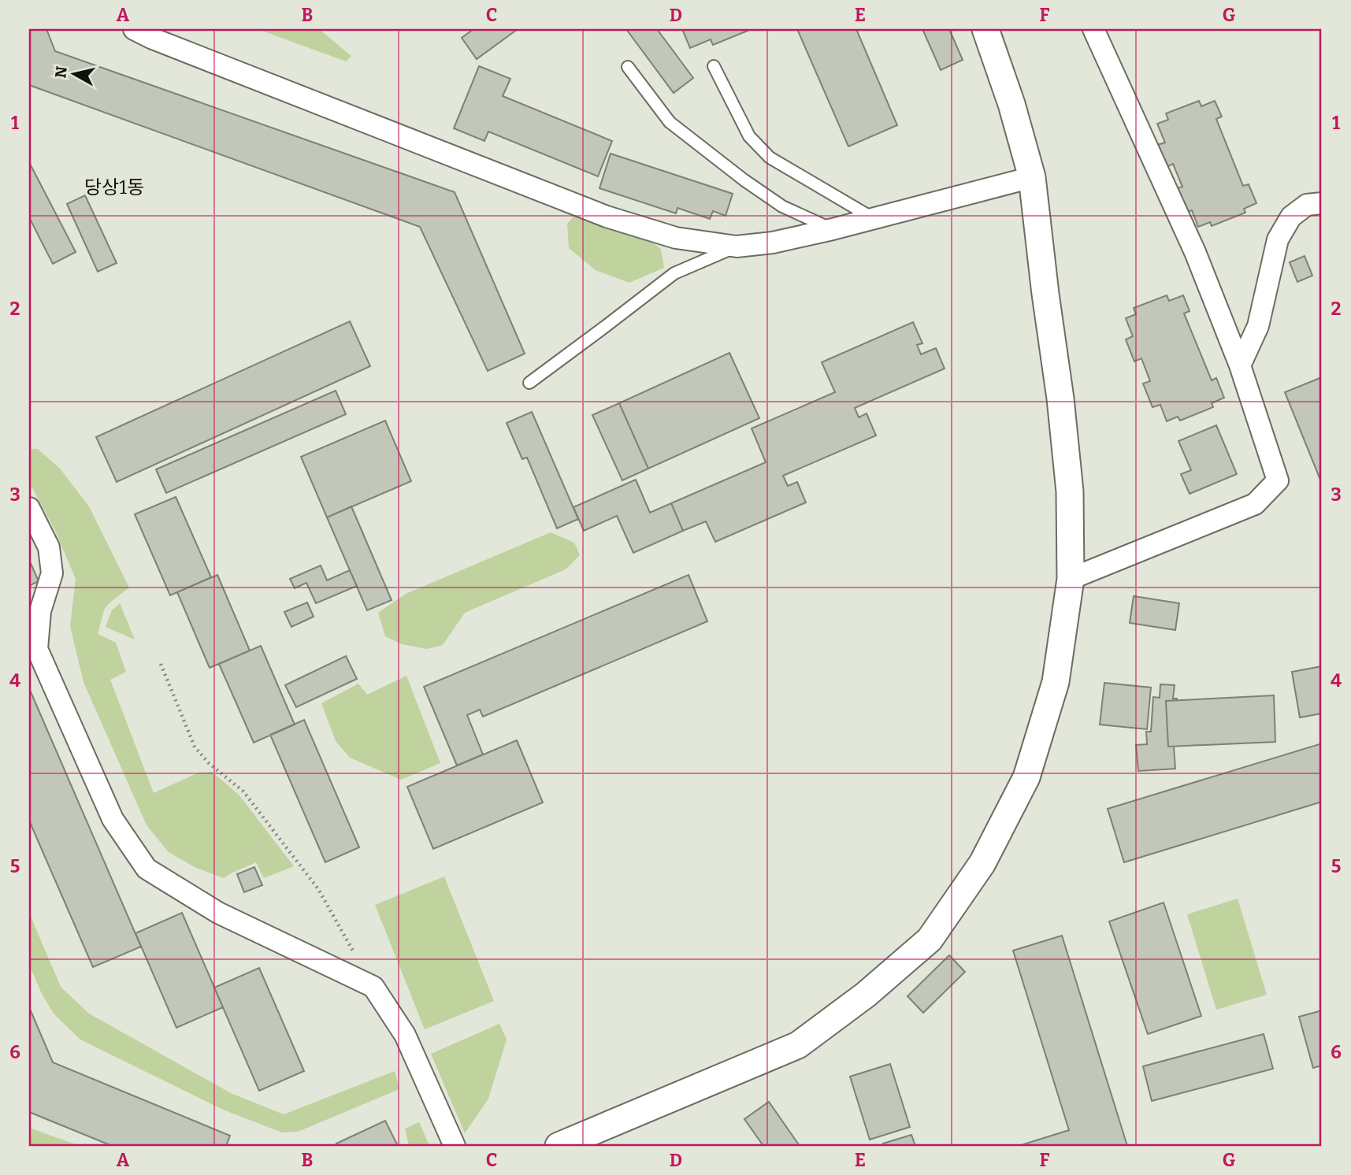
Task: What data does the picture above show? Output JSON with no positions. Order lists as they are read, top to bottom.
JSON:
{
  "districts": ["당상1동"],
  "north": "left",
  "grid": {
    "columns": [
      "A",
      "B",
      "C",
      "D",
      "E",
      "F",
      "G"
    ],
    "rows": [
      "1",
      "2",
      "3",
      "4",
      "5",
      "6"
    ]
  }
}
